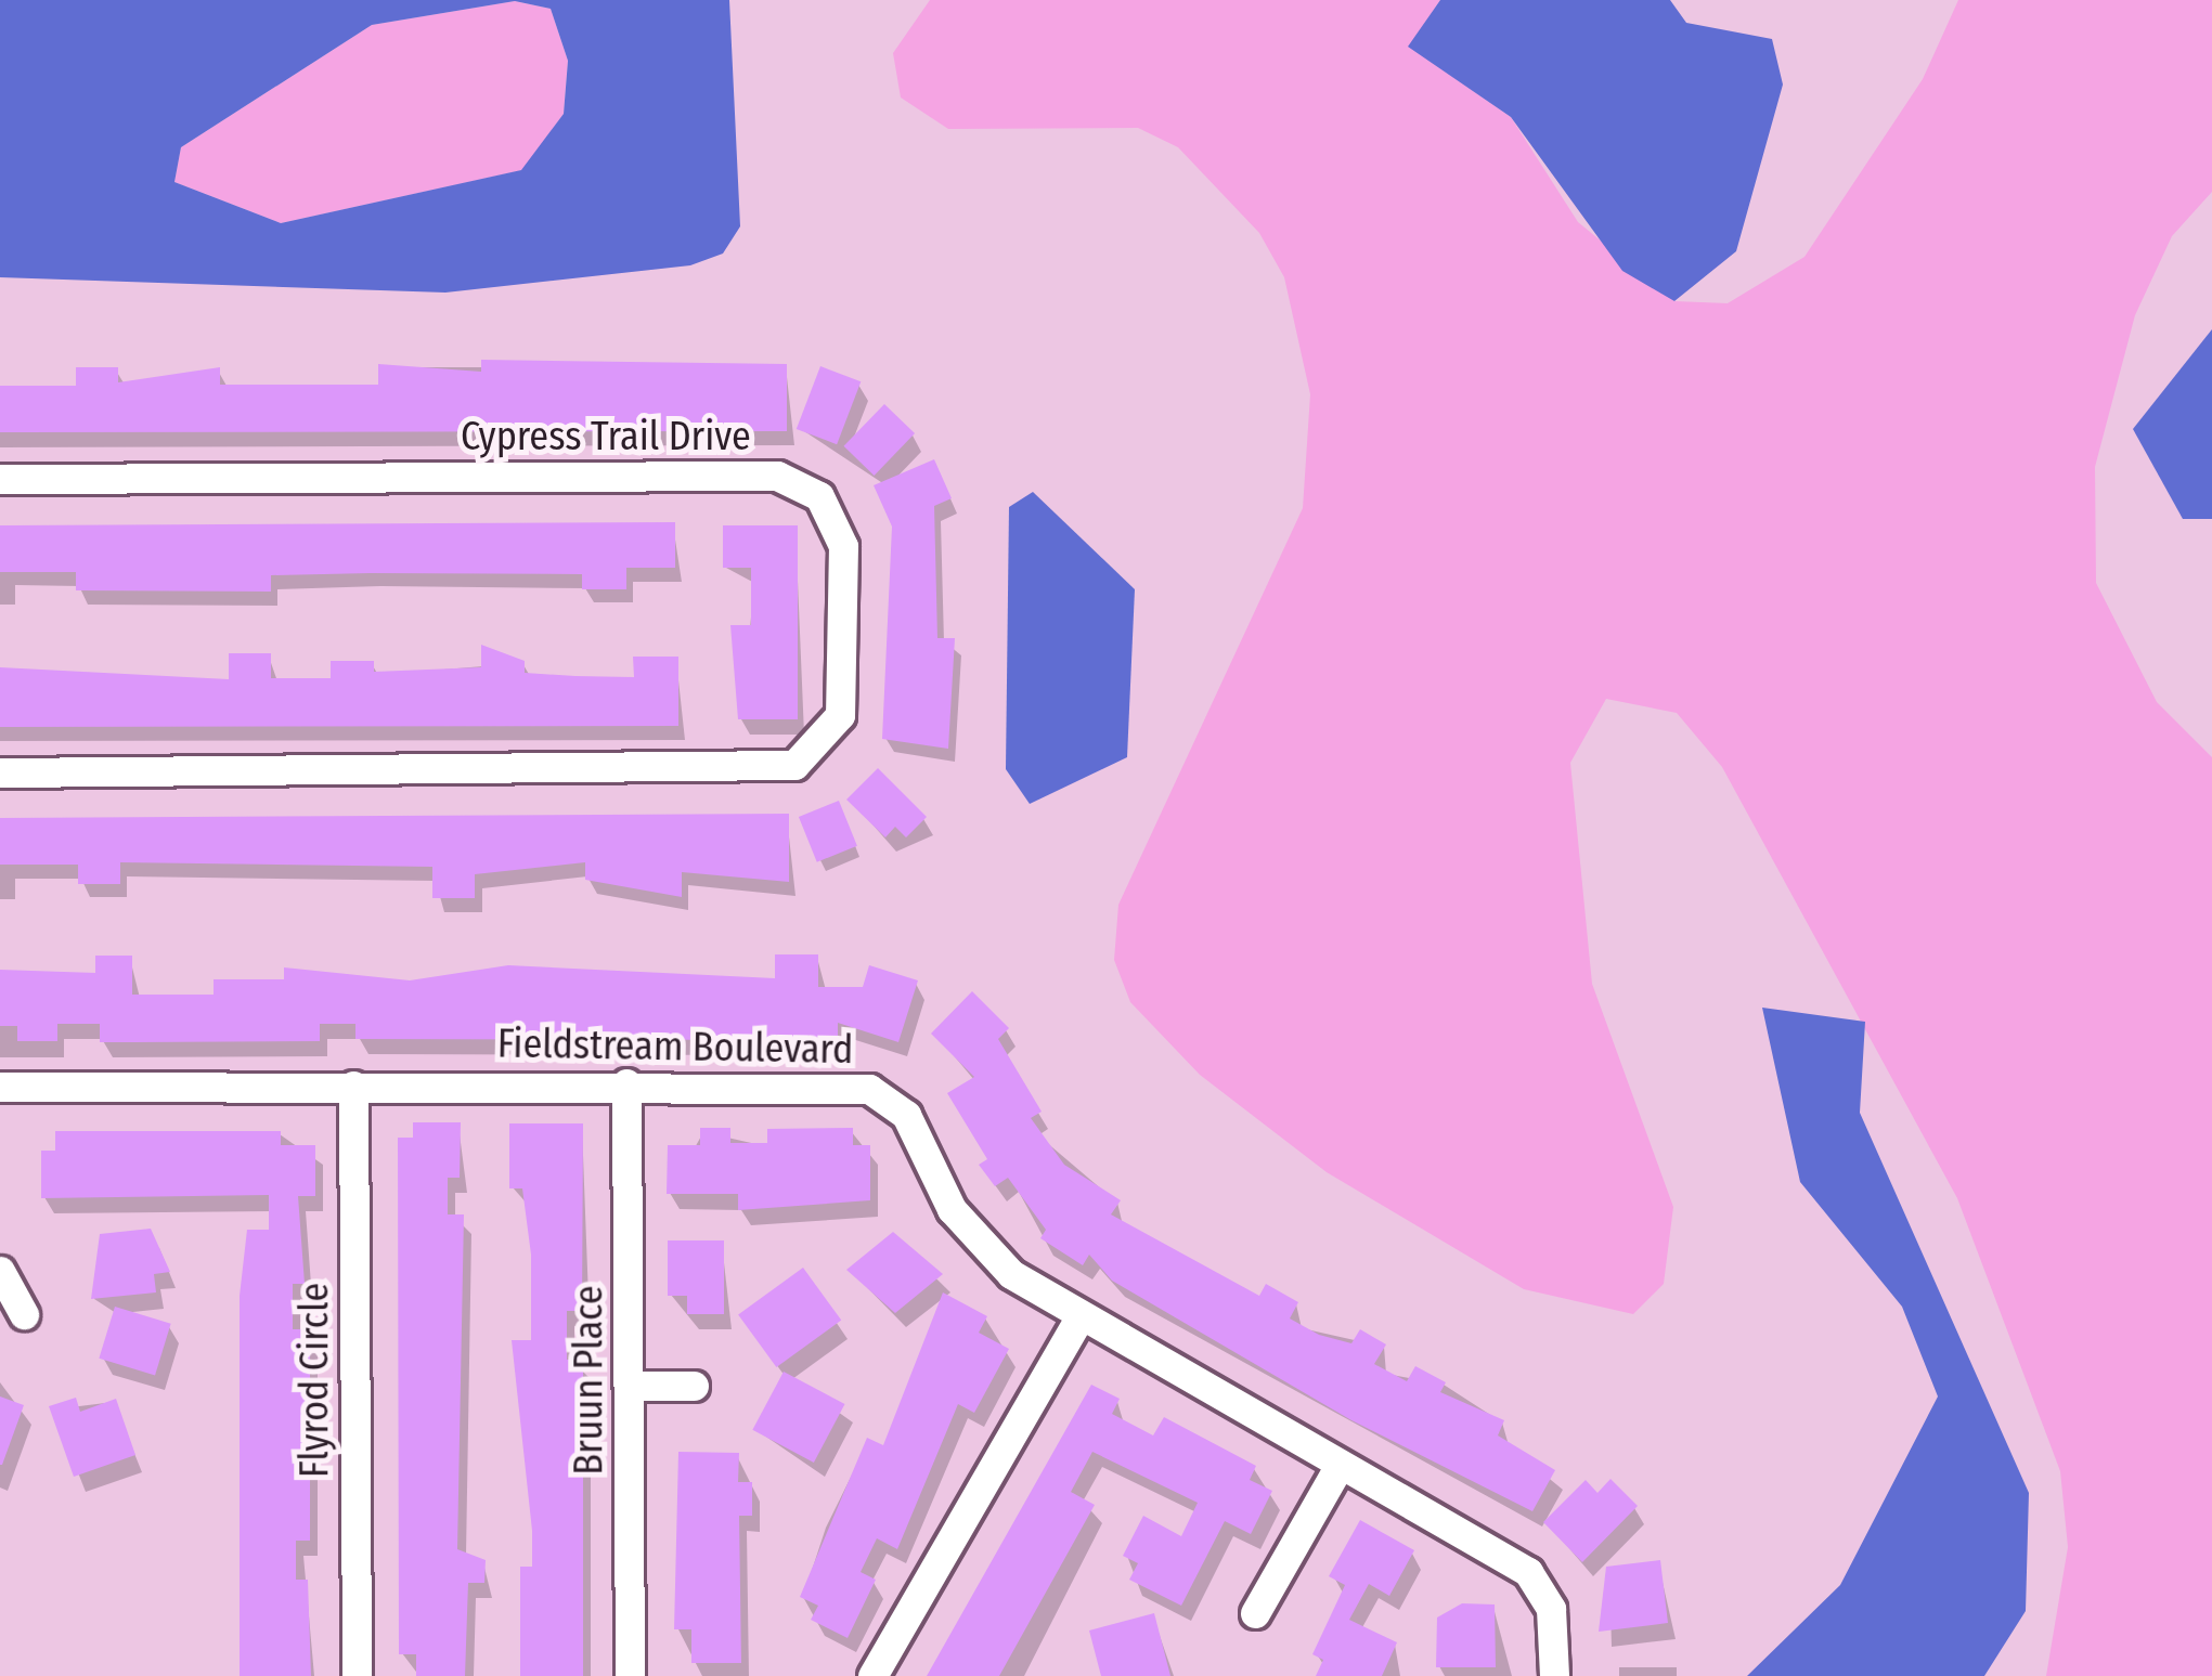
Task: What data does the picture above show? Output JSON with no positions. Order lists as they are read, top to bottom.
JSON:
{
  "streets": {
    "street": [
      "Cypress Trail Drive",
      "Fieldstream Boulevard",
      "Flyrod Circle",
      "Bruun Place"
    ]
  },
  "crossings": [
    ["Fieldstream Boulevard", "Flyrod Circle"],
    ["Fieldstream Boulevard", "Bruun Place"]
  ]
}
